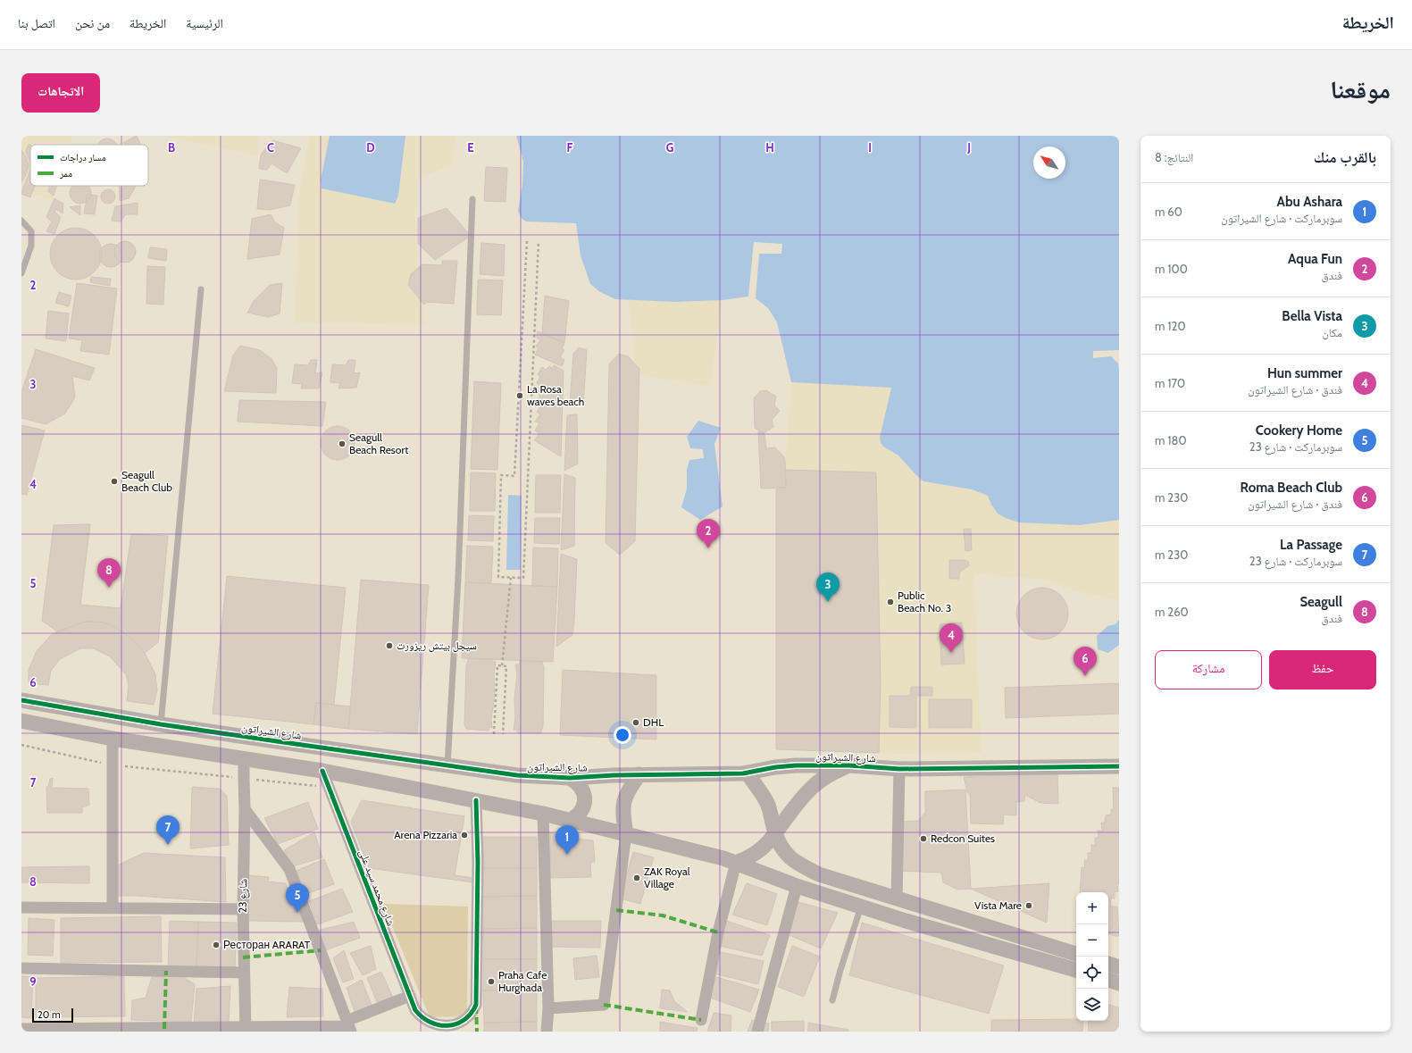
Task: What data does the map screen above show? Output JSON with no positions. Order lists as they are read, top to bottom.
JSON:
{
  "streets": {
    "street": ["شارع الشيراتون", "شارع محمد سيد على", "شارع 23"]
  },
  "places": [
    "La Rosa waves beach",
    "Seagull Beach Resort",
    "Seagull Beach Club",
    "Public Beach No. 3",
    "سيجل بيتش ريزورت",
    "DHL",
    "Arena Pizzaria",
    "Redcon Suites",
    "ZAK Royal Village",
    "Vista Mare",
    "Ресторан ARARAT",
    "Praha Cafe Hurghada"
  ],
  "legend": ["مسار دراجات", "ممر"],
  "scale_bar": "20 m",
  "north": "top left",
  "page": {
    "header": "الخريطة",
    "nav": [
      "الرئيسية",
      "الخريطة",
      "من نحن",
      "اتصل بنا"
    ],
    "title": "موقعنا",
    "buttons": [
      "الاتجاهات",
      ["حفظ", "مشاركة"]
    ],
    "heading": ["بالقرب منك", "النتائج: 8"],
    "list": [
      {
        "mark": "1",
        "name": "Abu Ashara",
        "note": "سوبرماركت · شارع الشيراتون",
        "value": "60 m"
      },
      {
        "mark": "2",
        "name": "Aqua Fun",
        "note": "فندق",
        "value": "100 m"
      },
      {
        "mark": "3",
        "name": "Bella Vista",
        "note": "مكان",
        "value": "120 m"
      },
      {
        "mark": "4",
        "name": "Hun summer",
        "note": "فندق · شارع الشيراتون",
        "value": "170 m"
      },
      {
        "mark": "5",
        "name": "Cookery Home",
        "note": "سوبرماركت · شارع 23",
        "value": "180 m"
      },
      {
        "mark": "6",
        "name": "Roma Beach Club",
        "note": "فندق · شارع الشيراتون",
        "value": "230 m"
      },
      {
        "mark": "7",
        "name": "La Passage",
        "note": "سوبرماركت · شارع 23",
        "value": "230 m"
      },
      {
        "mark": "8",
        "name": "Seagull",
        "note": "فندق",
        "value": "260 m"
      }
    ],
    "pins": [
      "2",
      "8",
      "3",
      "4",
      "6",
      "7",
      "1",
      "5"
    ],
    "map_buttons": ["+", "−"],
    "scale": "20 m"
  },
  "grid": {
    "columns": [
      "B",
      "C",
      "D",
      "E",
      "F",
      "G",
      "H",
      "I",
      "J"
    ],
    "rows": [
      "2",
      "3",
      "4",
      "5",
      "6",
      "7",
      "8",
      "9"
    ]
  }
}
